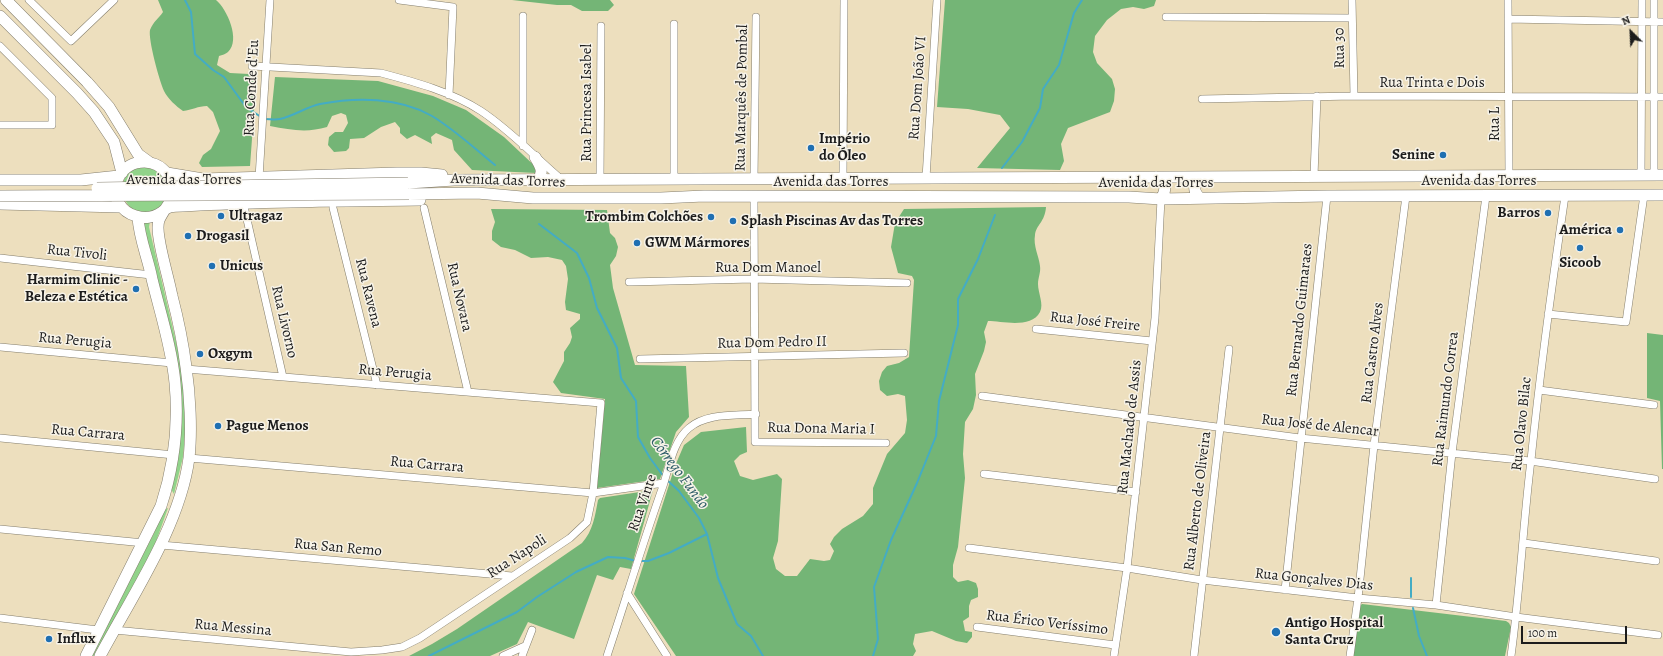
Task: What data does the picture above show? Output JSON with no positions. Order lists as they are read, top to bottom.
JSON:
{
  "streets": {
    "main road": ["Avenida das Torres"],
    "street": [
      "Rua 30",
      "Rua Trinta e Dois",
      "Rua Conde d'Eu",
      "Rua Dom João VI",
      "Rua Marquês de Pombal",
      "Rua Princesa Isabel",
      "Rua L",
      "Rua Tivoli",
      "Rua Dom Manoel",
      "Rua Ravena",
      "Rua Novara",
      "Rua Bernardo Guimaraes",
      "Rua Livorno",
      "Rua José Freire",
      "Rua Perugia",
      "Rua Dom Pedro II",
      "Rua Castro Alves",
      "Rua Raimundo Correa",
      "Rua Olavo Bilac",
      "Rua José de Alencar",
      "Rua Machado de Assis",
      "Rua Dona Maria I",
      "Rua Carrara",
      "Rua Alberto de Oliveira",
      "Rua Vinte",
      "Rua San Remo",
      "Rua Napoli",
      "Rua Gonçalves Dias",
      "Rua Érico Veríssimo",
      "Rua Messina"
    ]
  },
  "crossings": [
    ["Rua 30", "Rua Trinta e Dois"],
    ["Rua Trinta e Dois", "Rua L"],
    ["Rua Dom João VI", "Avenida das Torres"],
    ["Rua Marquês de Pombal", "Avenida das Torres"],
    ["Rua Princesa Isabel", "Avenida das Torres"],
    ["Rua L", "Avenida das Torres"],
    ["Avenida das Torres", "Rua Bernardo Guimaraes"],
    ["Avenida das Torres", "Rua Castro Alves"],
    ["Avenida das Torres", "Rua Raimundo Correa"],
    ["Avenida das Torres", "Rua Olavo Bilac"],
    ["Avenida das Torres", "Rua Machado de Assis"],
    ["Rua Ravena", "Rua Perugia"],
    ["Rua Novara", "Rua Perugia"],
    ["Rua Bernardo Guimaraes", "Rua José de Alencar"],
    ["Rua Bernardo Guimaraes", "Rua Gonçalves Dias"],
    ["Rua Livorno", "Rua Perugia"],
    ["Rua José Freire", "Rua Machado de Assis"],
    ["Rua Perugia", "Rua Napoli"],
    ["Rua Castro Alves", "Rua José de Alencar"],
    ["Rua Castro Alves", "Rua Gonçalves Dias"],
    ["Rua Raimundo Correa", "Rua José de Alencar"],
    ["Rua Raimundo Correa", "Rua Gonçalves Dias"],
    ["Rua Olavo Bilac", "Rua José de Alencar"],
    ["Rua Olavo Bilac", "Rua Gonçalves Dias"],
    ["Rua José de Alencar", "Rua Machado de Assis"],
    ["Rua José de Alencar", "Rua Alberto de Oliveira"],
    ["Rua Machado de Assis", "Rua Gonçalves Dias"],
    ["Rua Machado de Assis", "Rua Érico Veríssimo"],
    ["Rua Dona Maria I", "Rua Vinte"],
    ["Rua Carrara", "Rua Vinte"],
    ["Rua Carrara", "Rua Napoli"],
    ["Rua Alberto de Oliveira", "Rua Gonçalves Dias"],
    ["Rua San Remo", "Rua Napoli"],
    ["Rua Napoli", "Rua Messina"]
  ],
  "water": ["Córrego Fundo"],
  "places": [
    "Império do Óleo",
    "Senine",
    "Barros",
    "Ultragaz",
    "Trombim Colchões",
    "Splash Piscinas Av das Torres",
    "América",
    "Drogasil",
    "GWM Mármores",
    "Sicoob",
    "Unicus",
    "Harmim Clinic - Beleza e Estética",
    "Oxgym",
    "Pague Menos",
    "Antigo Hospital Santa Cruz",
    "Influx"
  ],
  "scale_bar": "100 m",
  "north": "top left"
}
